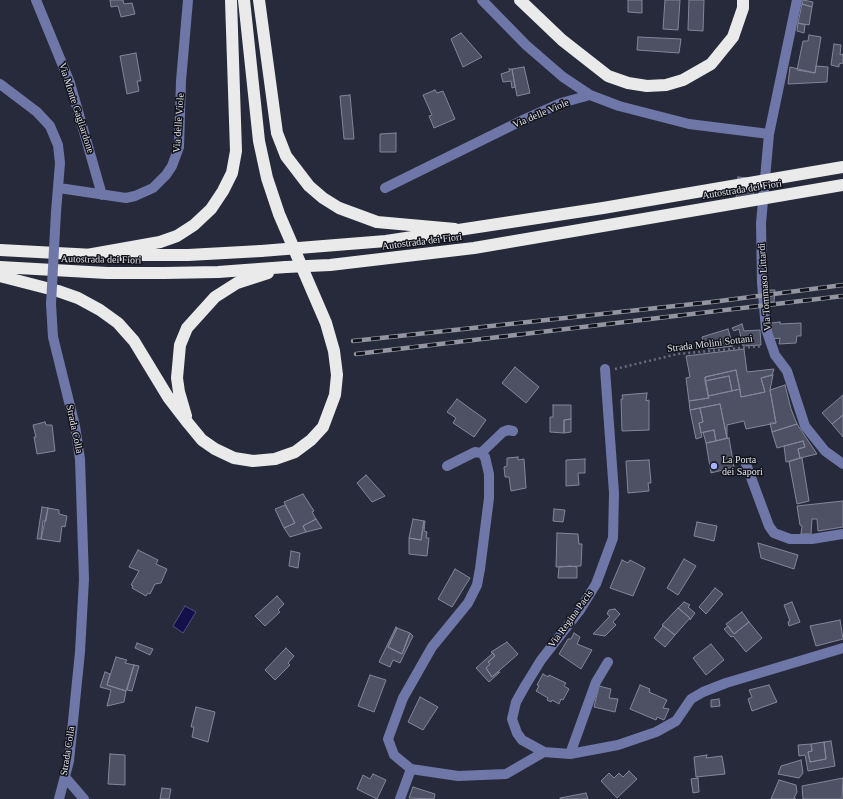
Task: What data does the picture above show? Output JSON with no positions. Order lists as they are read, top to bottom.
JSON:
{
  "streets": {
    "highway": ["Autostrada dei Fiori"],
    "street": [
      "Via Monte Gagliardone",
      "Via delle Viole",
      "Via Tommaso Littardi",
      "Strada Colla",
      "Via Regina Pacis"
    ],
    "path": ["Strada Molini Sottani"]
  },
  "crossings": [
    ["Via Monte Gagliardone", "Via delle Viole"],
    ["Via delle Viole", "Strada Colla"],
    ["Via Tommaso Littardi", "Strada Molini Sottani"],
    ["Strada Molini Sottani", "Via Regina Pacis"]
  ],
  "places": ["La Porta dei Sapori"]
}
